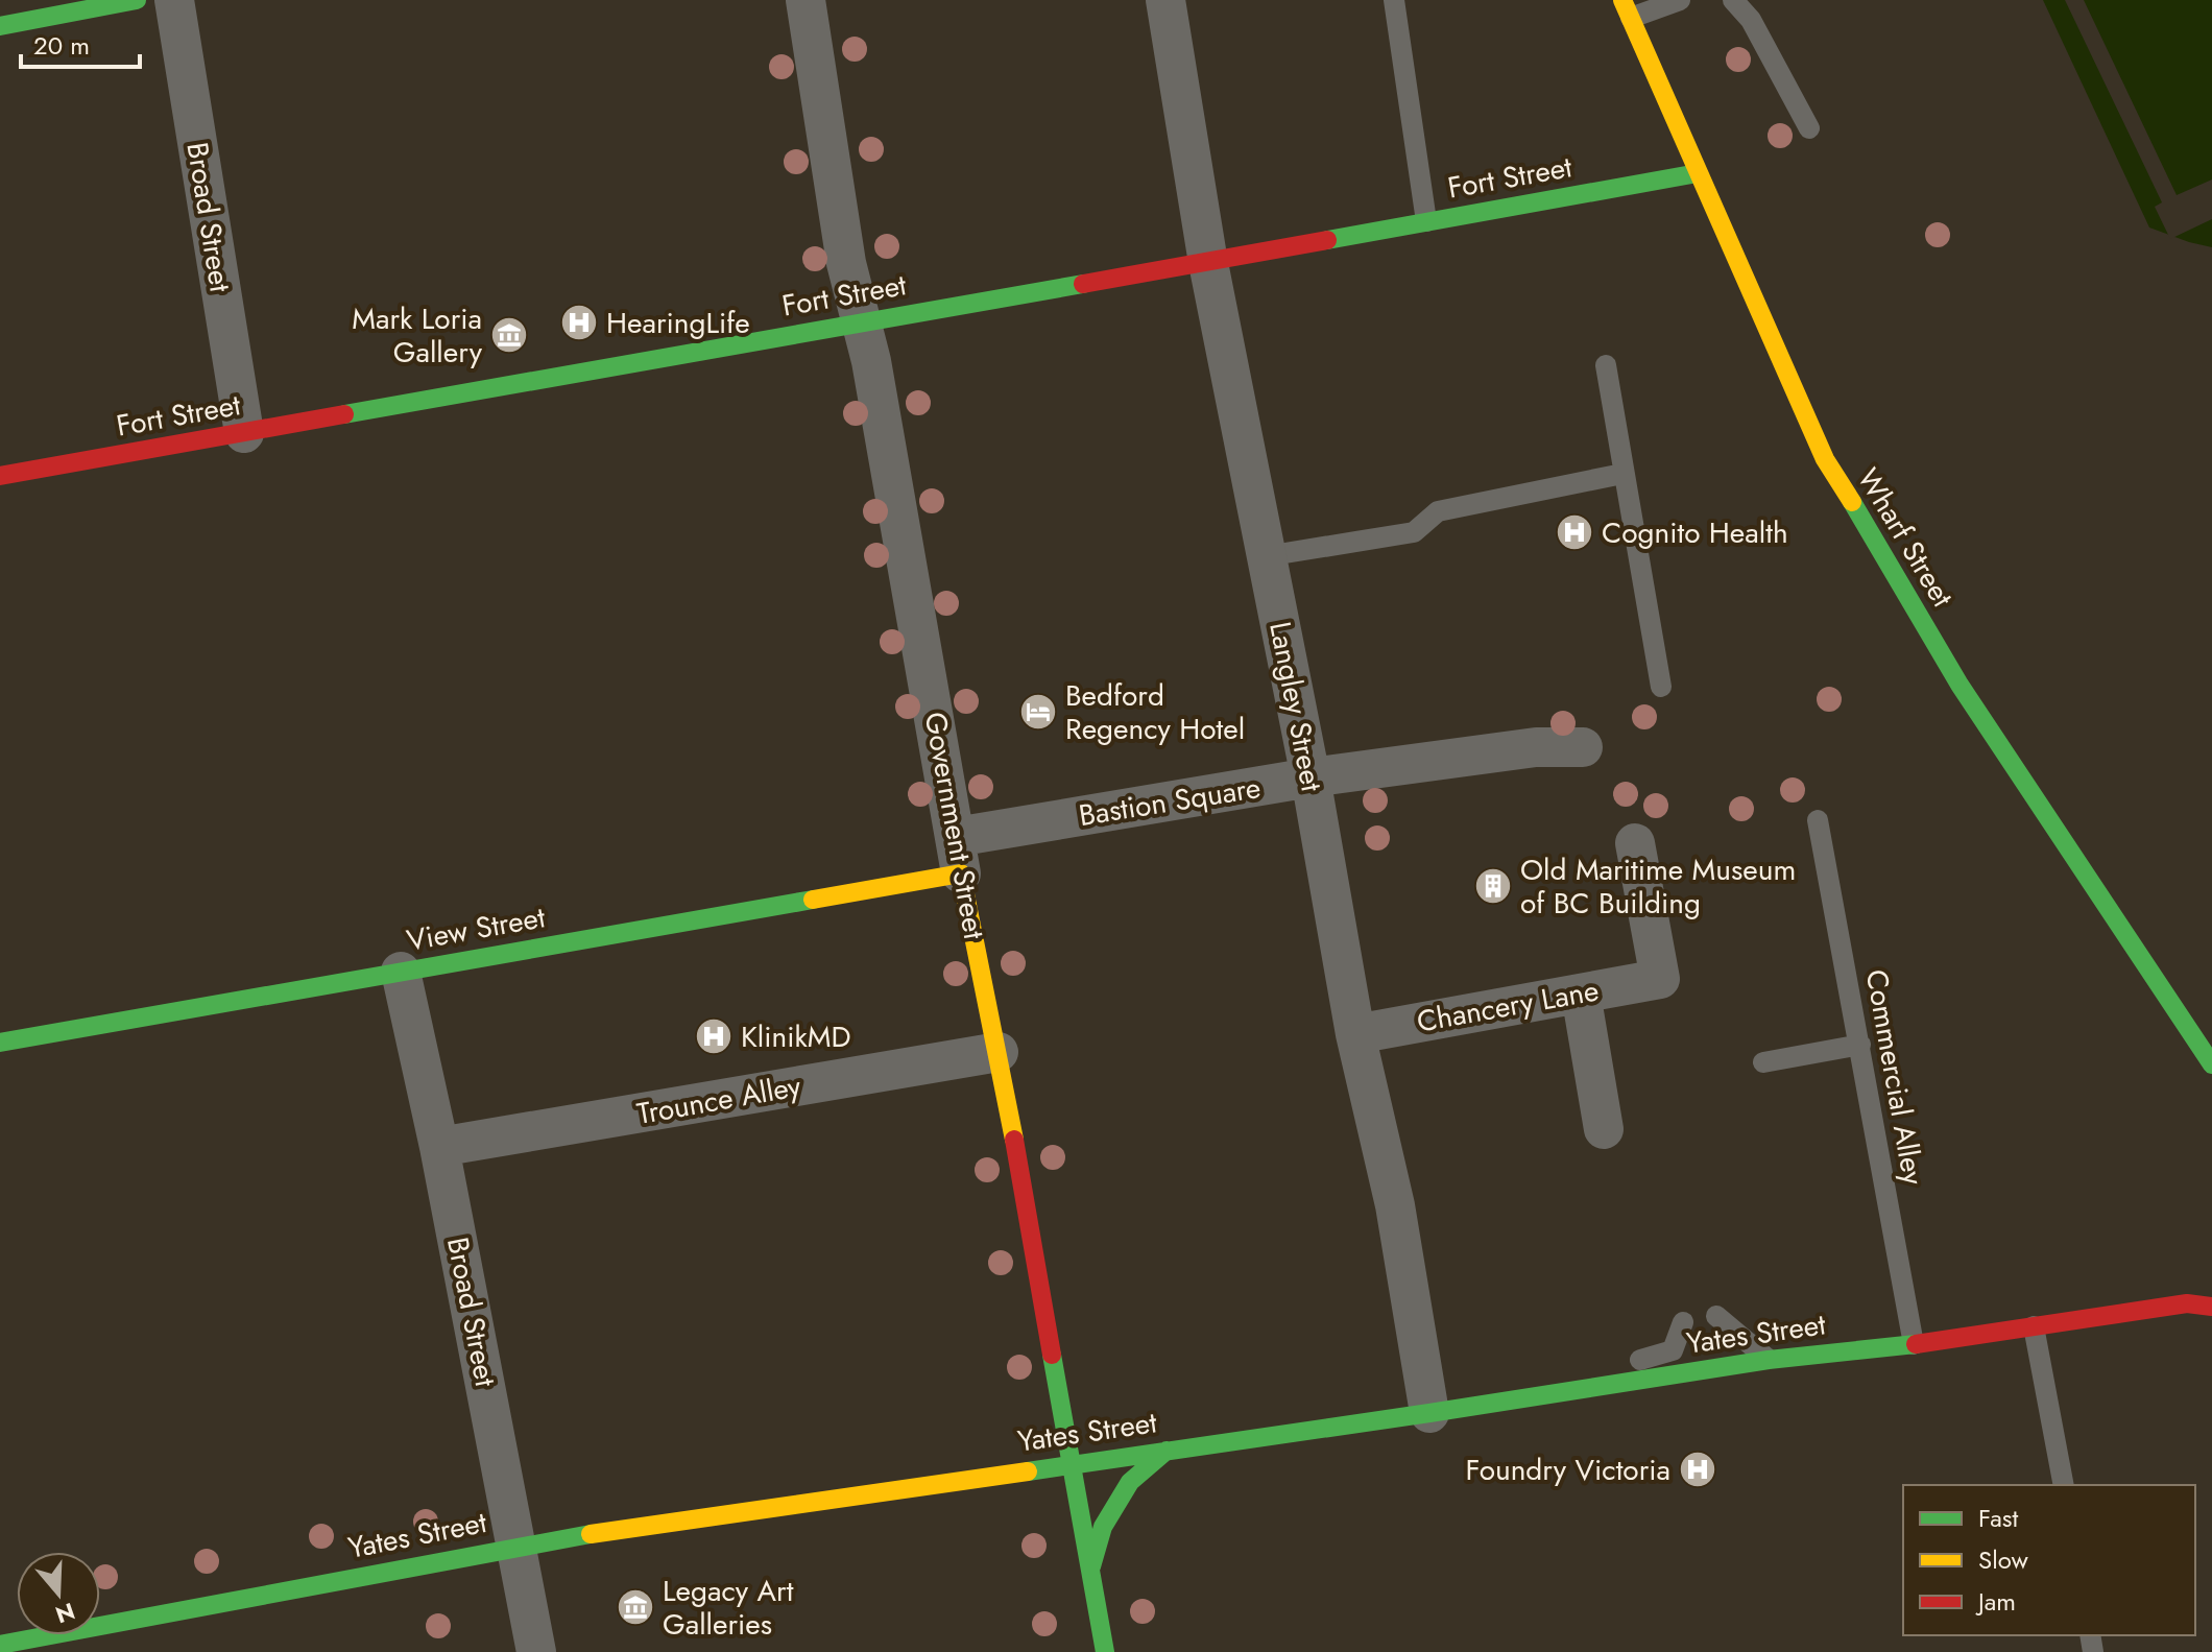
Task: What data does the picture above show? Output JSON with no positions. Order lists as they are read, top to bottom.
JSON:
{
  "streets": {
    "main road": [
      "Fort Street",
      "Wharf Street",
      "Government Street",
      "View Street",
      "Yates Street"
    ],
    "street": [
      "Broad Street",
      "Langley Street",
      "Bastion Square",
      "Chancery Lane",
      "Trounce Alley"
    ],
    "lane": ["Commercial Alley"]
  },
  "crossings": [
    ["Fort Street", "Broad Street"],
    ["Fort Street", "Wharf Street"],
    ["Fort Street", "Langley Street"],
    ["Fort Street", "Government Street"],
    ["Broad Street", "View Street"],
    ["Broad Street", "Trounce Alley"],
    ["Broad Street", "Yates Street"],
    ["Langley Street", "Bastion Square"],
    ["Langley Street", "Chancery Lane"],
    ["Langley Street", "Yates Street"],
    ["Bastion Square", "Government Street"],
    ["Bastion Square", "View Street"],
    ["Government Street", "View Street"],
    ["Government Street", "Trounce Alley"],
    ["Government Street", "Yates Street"],
    ["Commercial Alley", "Yates Street"]
  ],
  "places": {
    "hospital": [
      "HearingLife",
      "Cognito Health",
      "KlinikMD",
      "Foundry Victoria"
    ],
    "museum": ["Mark Loria Gallery", "Legacy Art Galleries"],
    "hotel": ["Bedford Regency Hotel"],
    "building": ["Old Maritime Museum of BC Building"]
  },
  "legend": ["Fast", "Slow", "Jam"],
  "scale_bar": "20 m",
  "north": "bottom"
}
